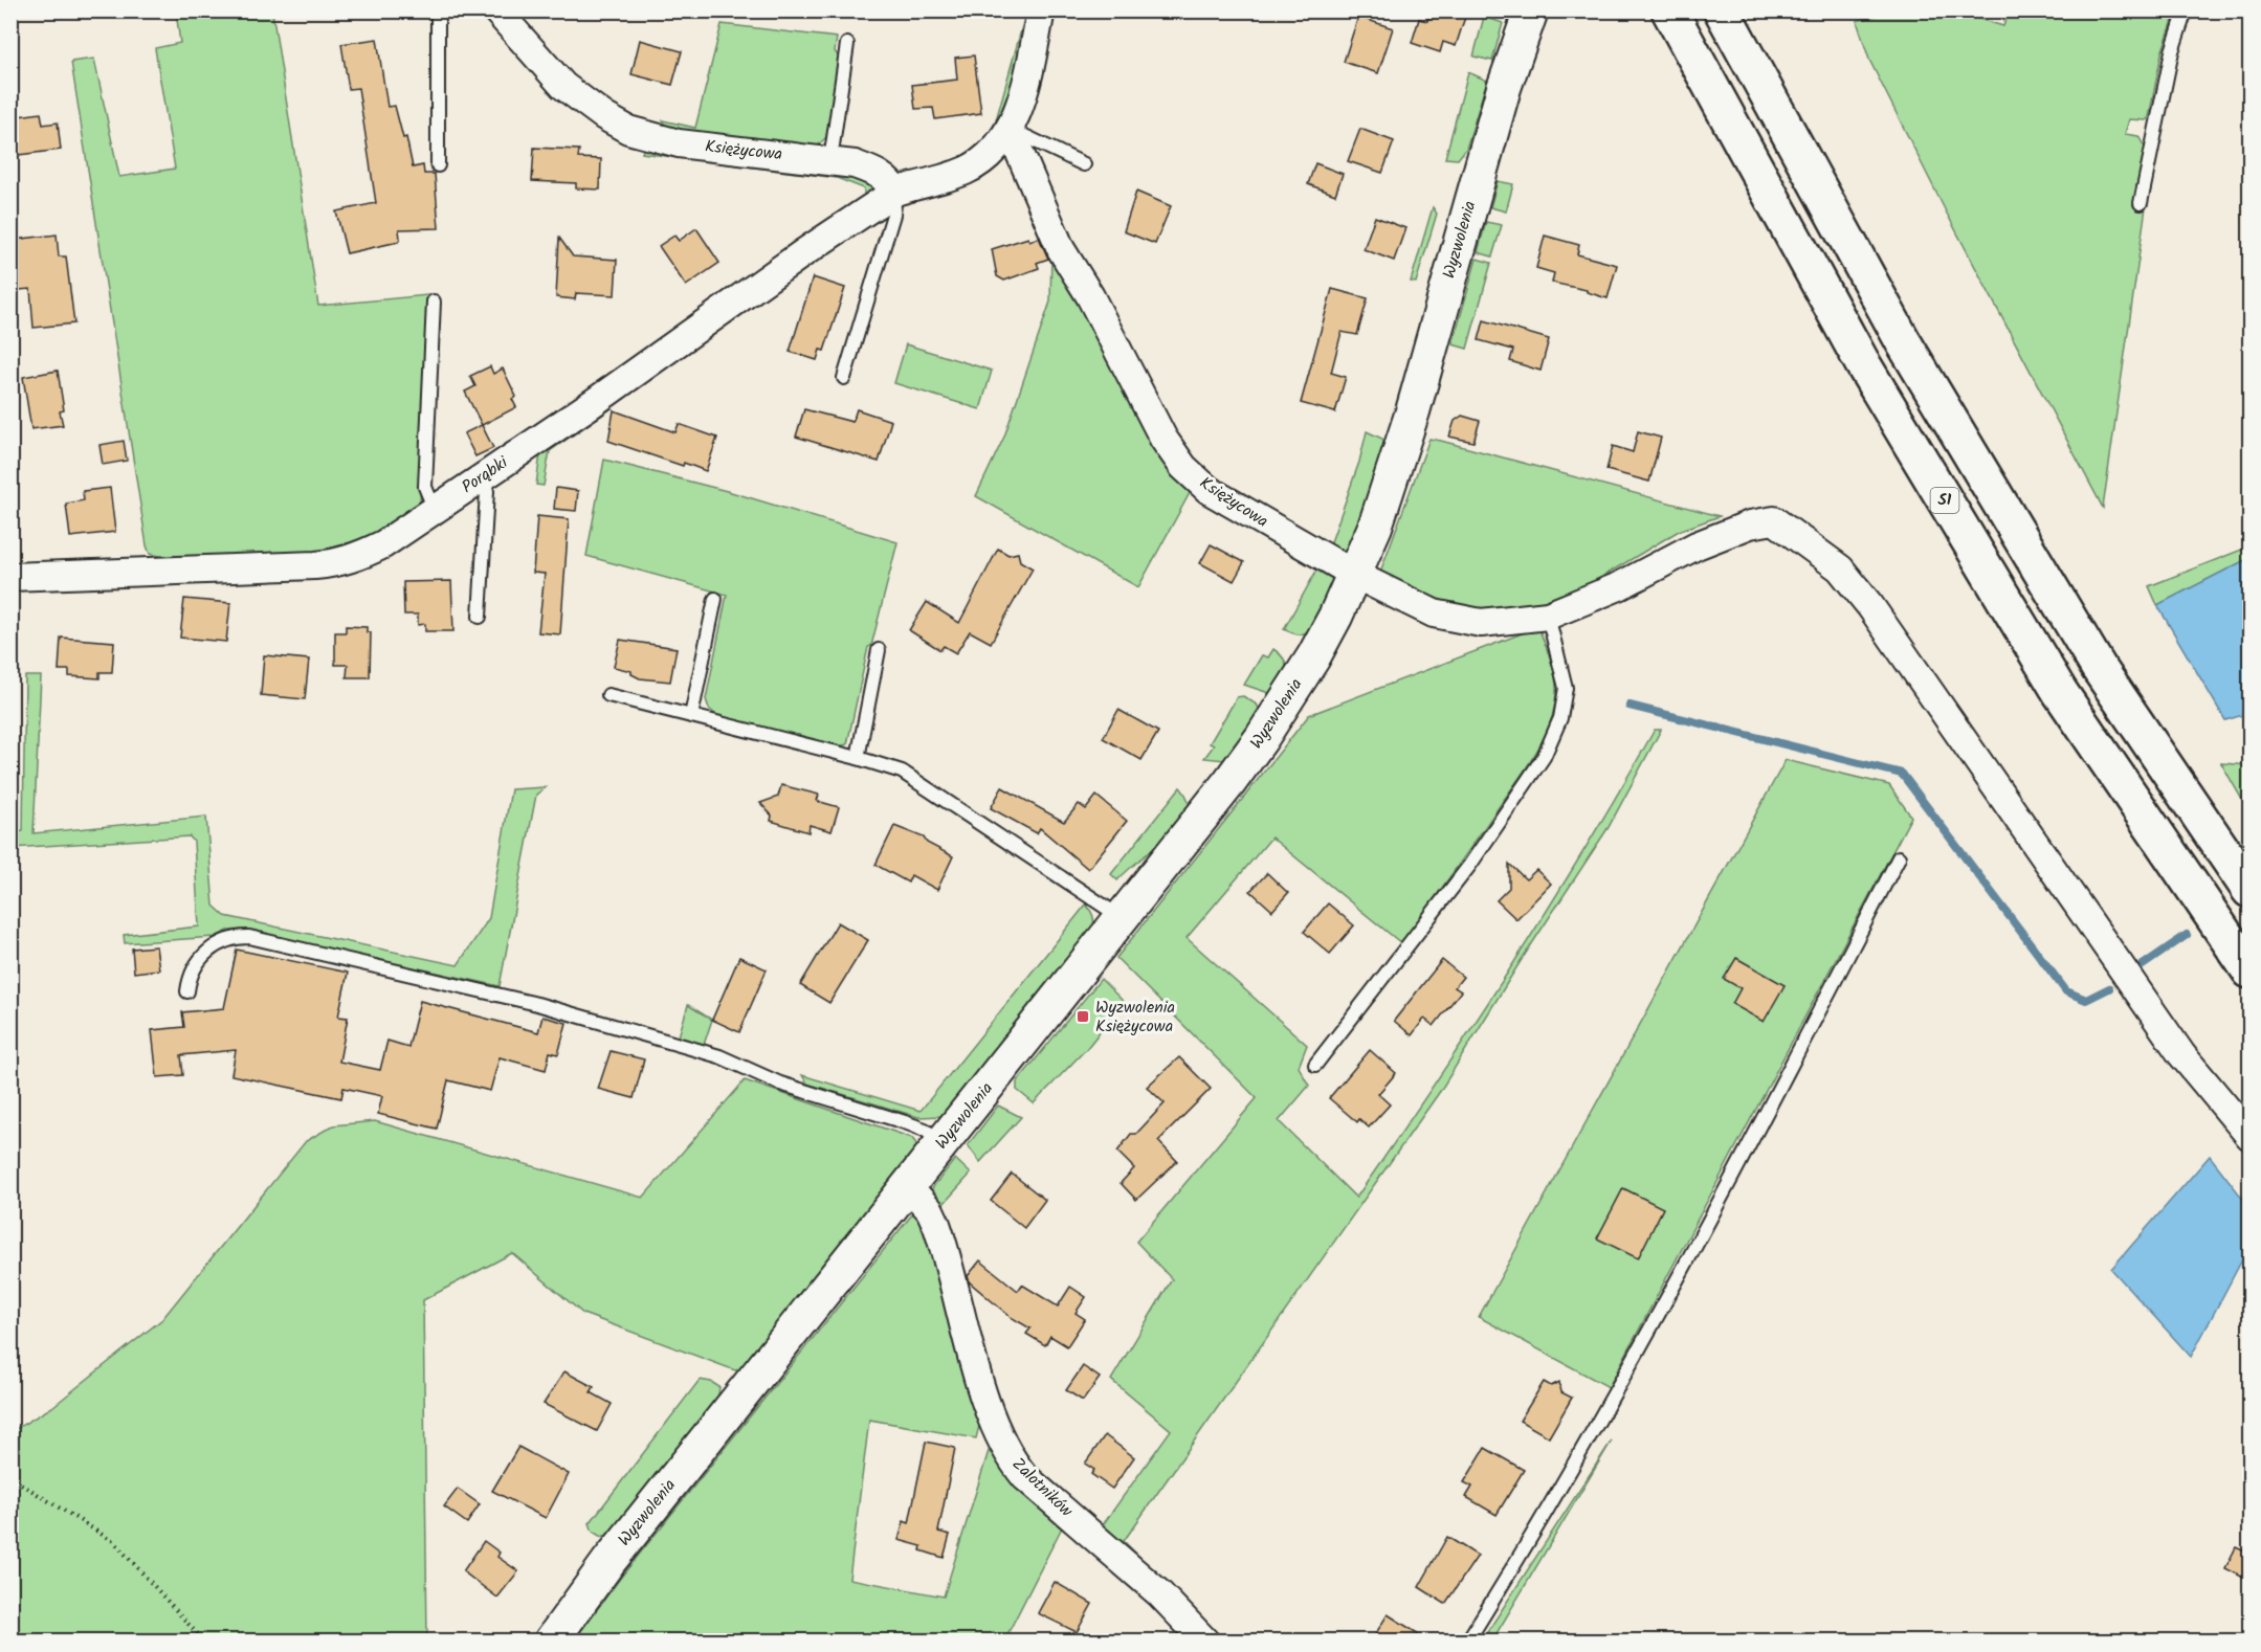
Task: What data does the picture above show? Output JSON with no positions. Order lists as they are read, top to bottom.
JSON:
{
  "streets": {
    "highway": ["S1"],
    "street": [
      "Księżycowa",
      "Wyzwolenia",
      "Porąbki",
      "Zalotników"
    ]
  },
  "crossings": [
    ["Księżycowa", "Wyzwolenia"],
    ["Księżycowa", "Porąbki"],
    ["Wyzwolenia", "Zalotników"]
  ],
  "places": {
    "transit": ["Wyzwolenia Księżycowa"]
  }
}
